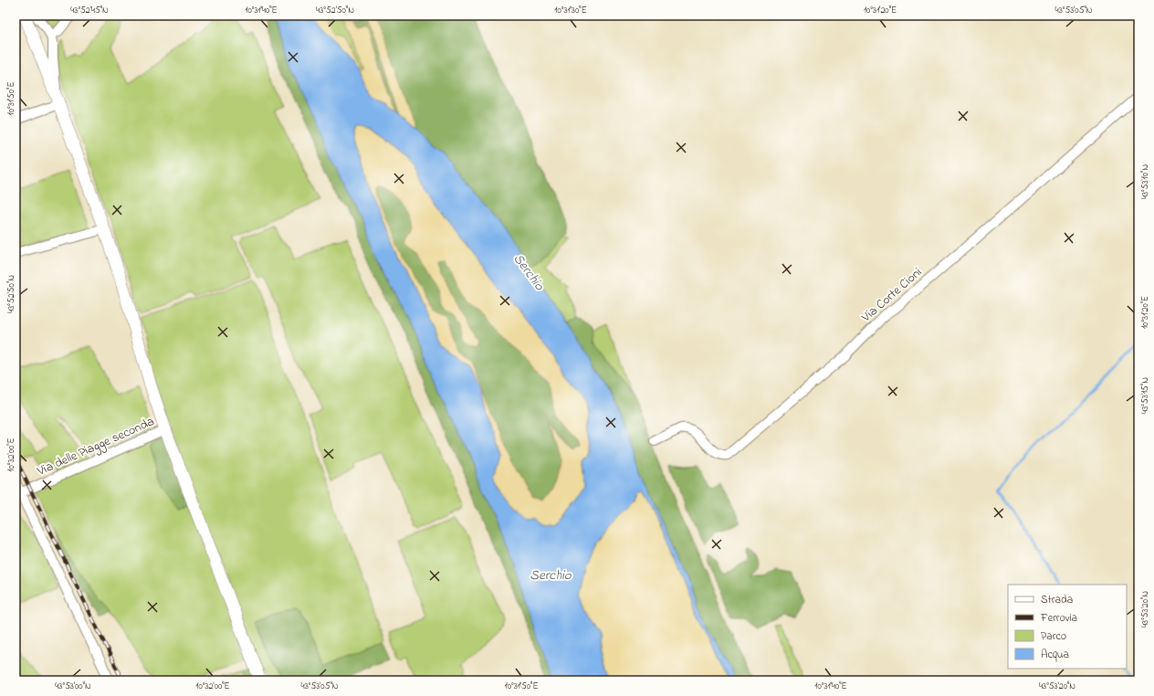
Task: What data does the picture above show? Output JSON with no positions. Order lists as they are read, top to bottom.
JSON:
{
  "streets": {
    "street": ["Via Corte Cioni", "Via delle Piagge seconda"]
  },
  "water": ["Serchio"],
  "legend": [
    "Strada",
    "Ferrovia",
    "Parco",
    "Acqua"
  ],
  "coordinates": [
    "43°52'45\"N",
    "10°31'40\"E",
    "43°52'50\"N",
    "10°31'30\"E",
    "10°31'20\"E",
    "43°53'05\"N",
    "10°31'50\"E",
    "43°53'10\"N",
    "43°53'15\"N",
    "10°32'00\"E",
    "43°53'20\"N",
    "43°53'00\"N"
  ]
}
